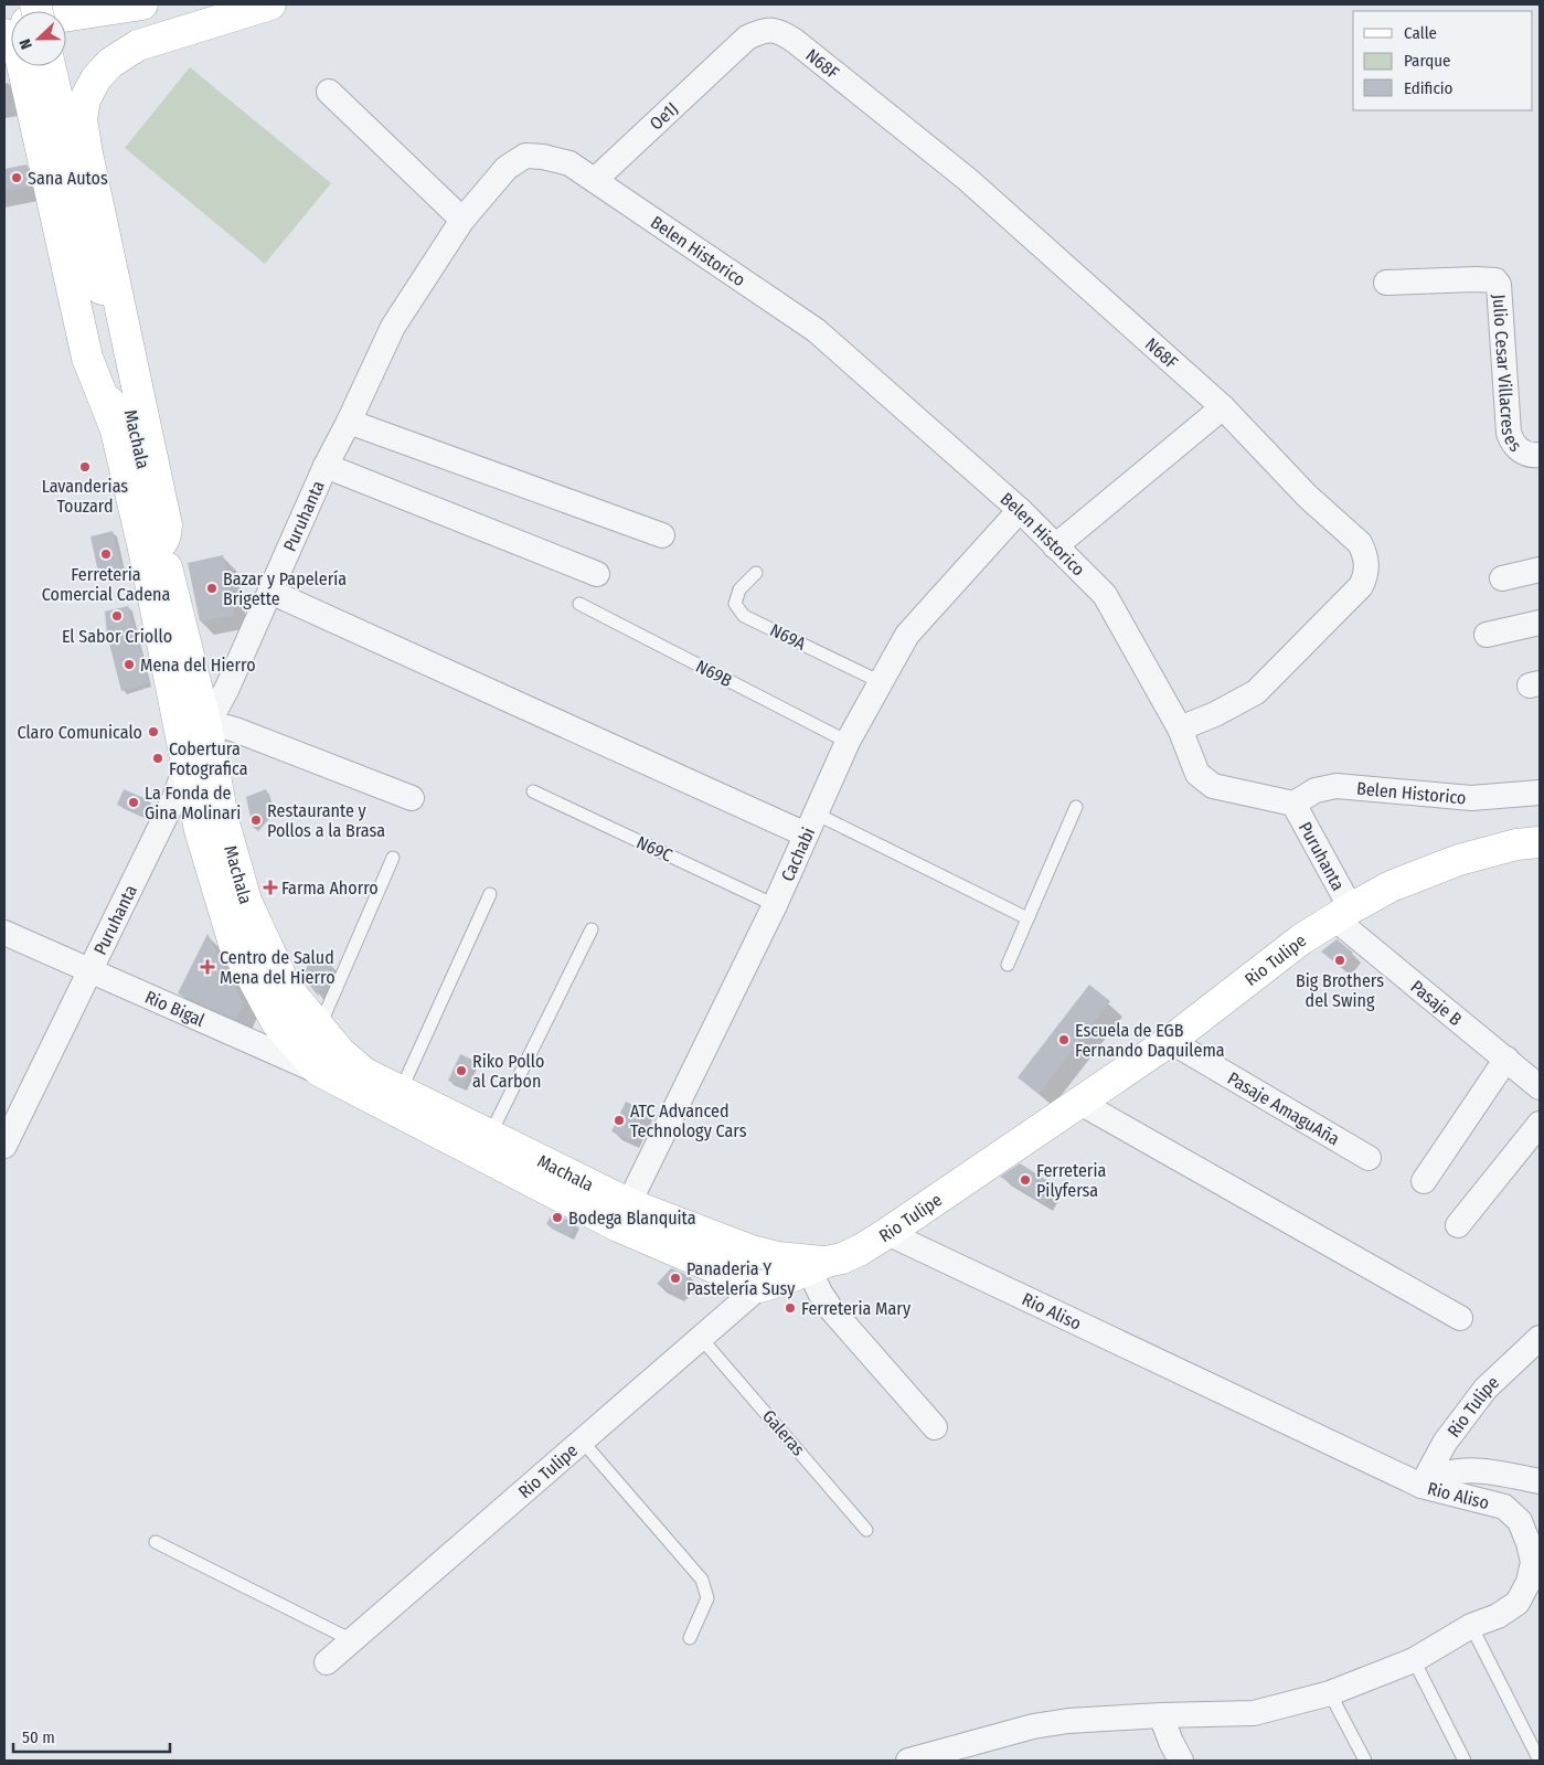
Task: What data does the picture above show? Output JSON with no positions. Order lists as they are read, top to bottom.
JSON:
{
  "streets": {
    "main road": ["Machala", "Rio Tulipe"],
    "street": [
      "N68F",
      "Oe1J",
      "Belen Historico",
      "Julio Cesar Villacreses",
      "Puruhanta",
      "Cachabi",
      "Pasaje B",
      "Rio Bigal",
      "Pasaje AmaguAña",
      "Rio Aliso"
    ],
    "lane": [
      "N69A",
      "N69B",
      "N69C",
      "Galeras"
    ]
  },
  "crossings": [
    ["N68F", "Oe1J"],
    ["N68F", "Belen Historico"],
    ["Oe1J", "Belen Historico"],
    ["Belen Historico", "Puruhanta"],
    ["Belen Historico", "Cachabi"],
    ["Machala", "Puruhanta"],
    ["Machala", "Cachabi"],
    ["Machala", "Rio Tulipe"],
    ["Machala", "Rio Bigal"],
    ["Puruhanta", "Rio Tulipe"],
    ["Puruhanta", "Pasaje B"],
    ["Puruhanta", "Rio Bigal"],
    ["N69A", "Cachabi"],
    ["N69B", "Cachabi"],
    ["N69C", "Cachabi"],
    ["Rio Tulipe", "Pasaje B"],
    ["Rio Tulipe", "Pasaje AmaguAña"],
    ["Rio Tulipe", "Rio Aliso"],
    ["Rio Tulipe", "Galeras"]
  ],
  "places": {
    "other": [
      "Sana Autos",
      "Lavanderias Touzard",
      "Ferreteria Comercial Cadena",
      "Bazar y Papelería Brigette",
      "El Sabor Criollo",
      "Mena del Hierro",
      "Claro Comunicalo",
      "Cobertura Fotografica",
      "La Fonda de Gina Molinari",
      "Restaurante y Pollos a la Brasa",
      "Big Brothers del Swing",
      "Escuela de EGB Fernando Daquilema",
      "Riko Pollo al Carbon",
      "ATC Advanced Technology Cars",
      "Ferreteria Pilyfersa",
      "Bodega Blanquita",
      "Panaderia Y Pastelería Susy",
      "Ferreteria Mary"
    ],
    "health": ["Farma Ahorro", "Centro de Salud Mena del Hierro"]
  },
  "legend": ["Calle", "Parque", "Edificio"],
  "scale_bar": "50 m",
  "north": "left"
}
